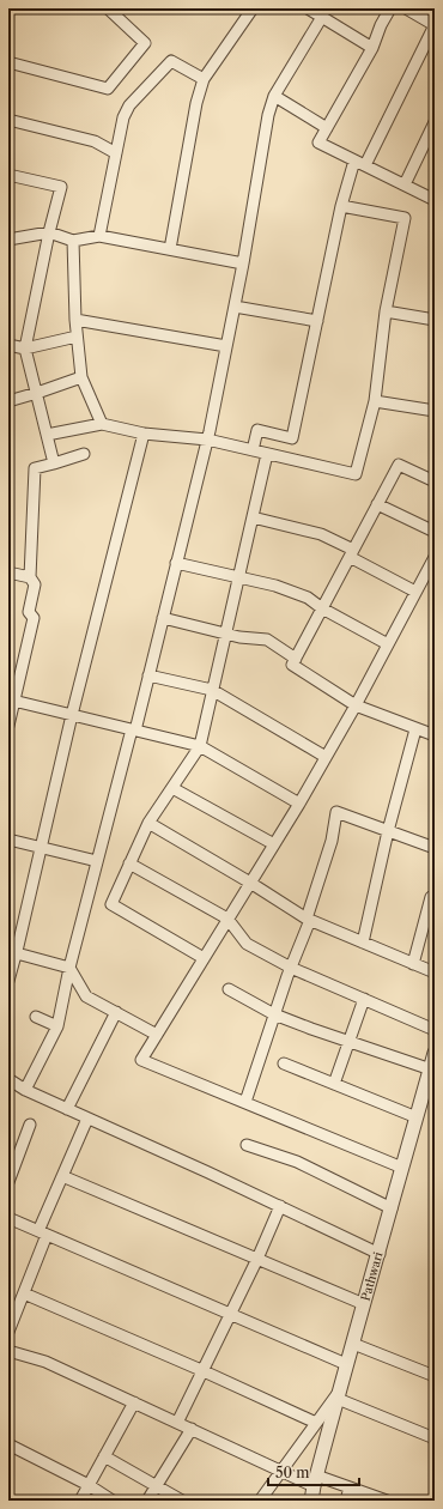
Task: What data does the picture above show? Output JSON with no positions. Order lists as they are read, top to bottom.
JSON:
{
  "streets": {
    "street": ["Pathwari"]
  },
  "scale_bar": "50 m"
}
